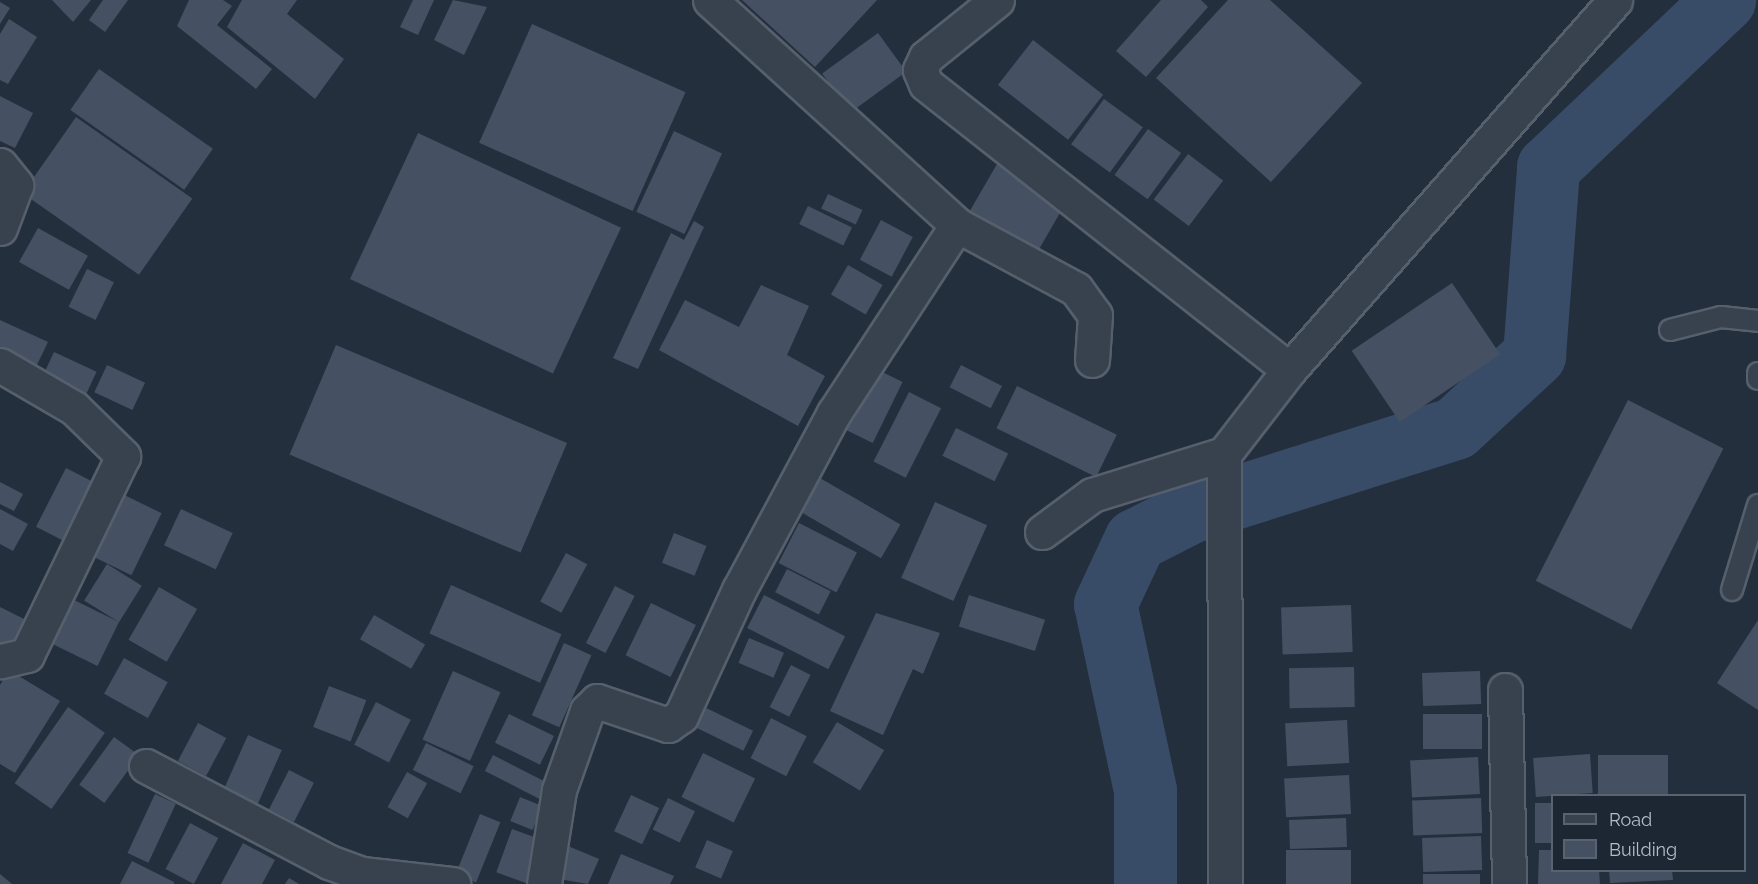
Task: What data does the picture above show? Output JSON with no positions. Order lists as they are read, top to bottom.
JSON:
{
  "legend": ["Road", "Building"]
}
